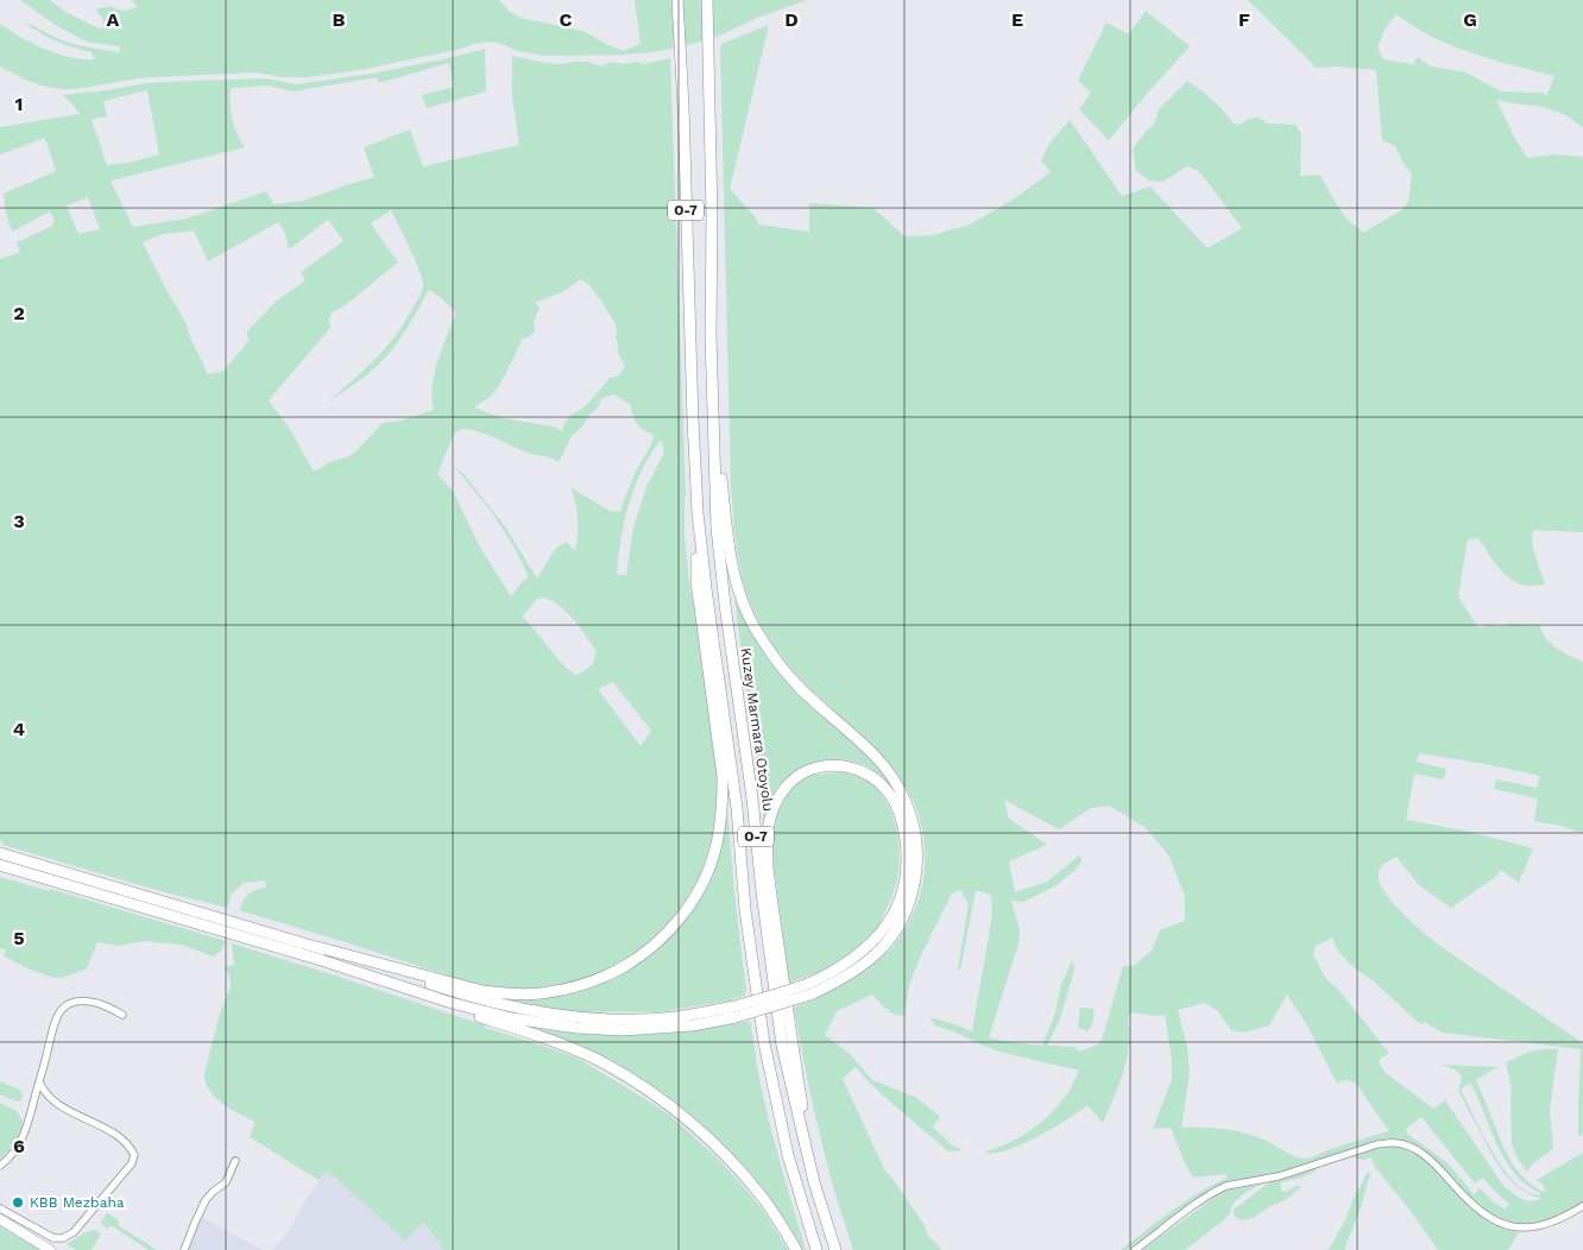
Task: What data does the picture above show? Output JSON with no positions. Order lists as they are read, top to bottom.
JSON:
{
  "streets": {
    "highway": ["O-7", "Kuzey Marmara Otoyolu"]
  },
  "crossings": [
    ["O-7", "Kuzey Marmara Otoyolu"]
  ],
  "places": ["KBB Mezbaha"],
  "grid": {
    "columns": [
      "A",
      "B",
      "C",
      "D",
      "E",
      "F",
      "G"
    ],
    "rows": [
      "1",
      "2",
      "3",
      "4",
      "5",
      "6"
    ]
  }
}
